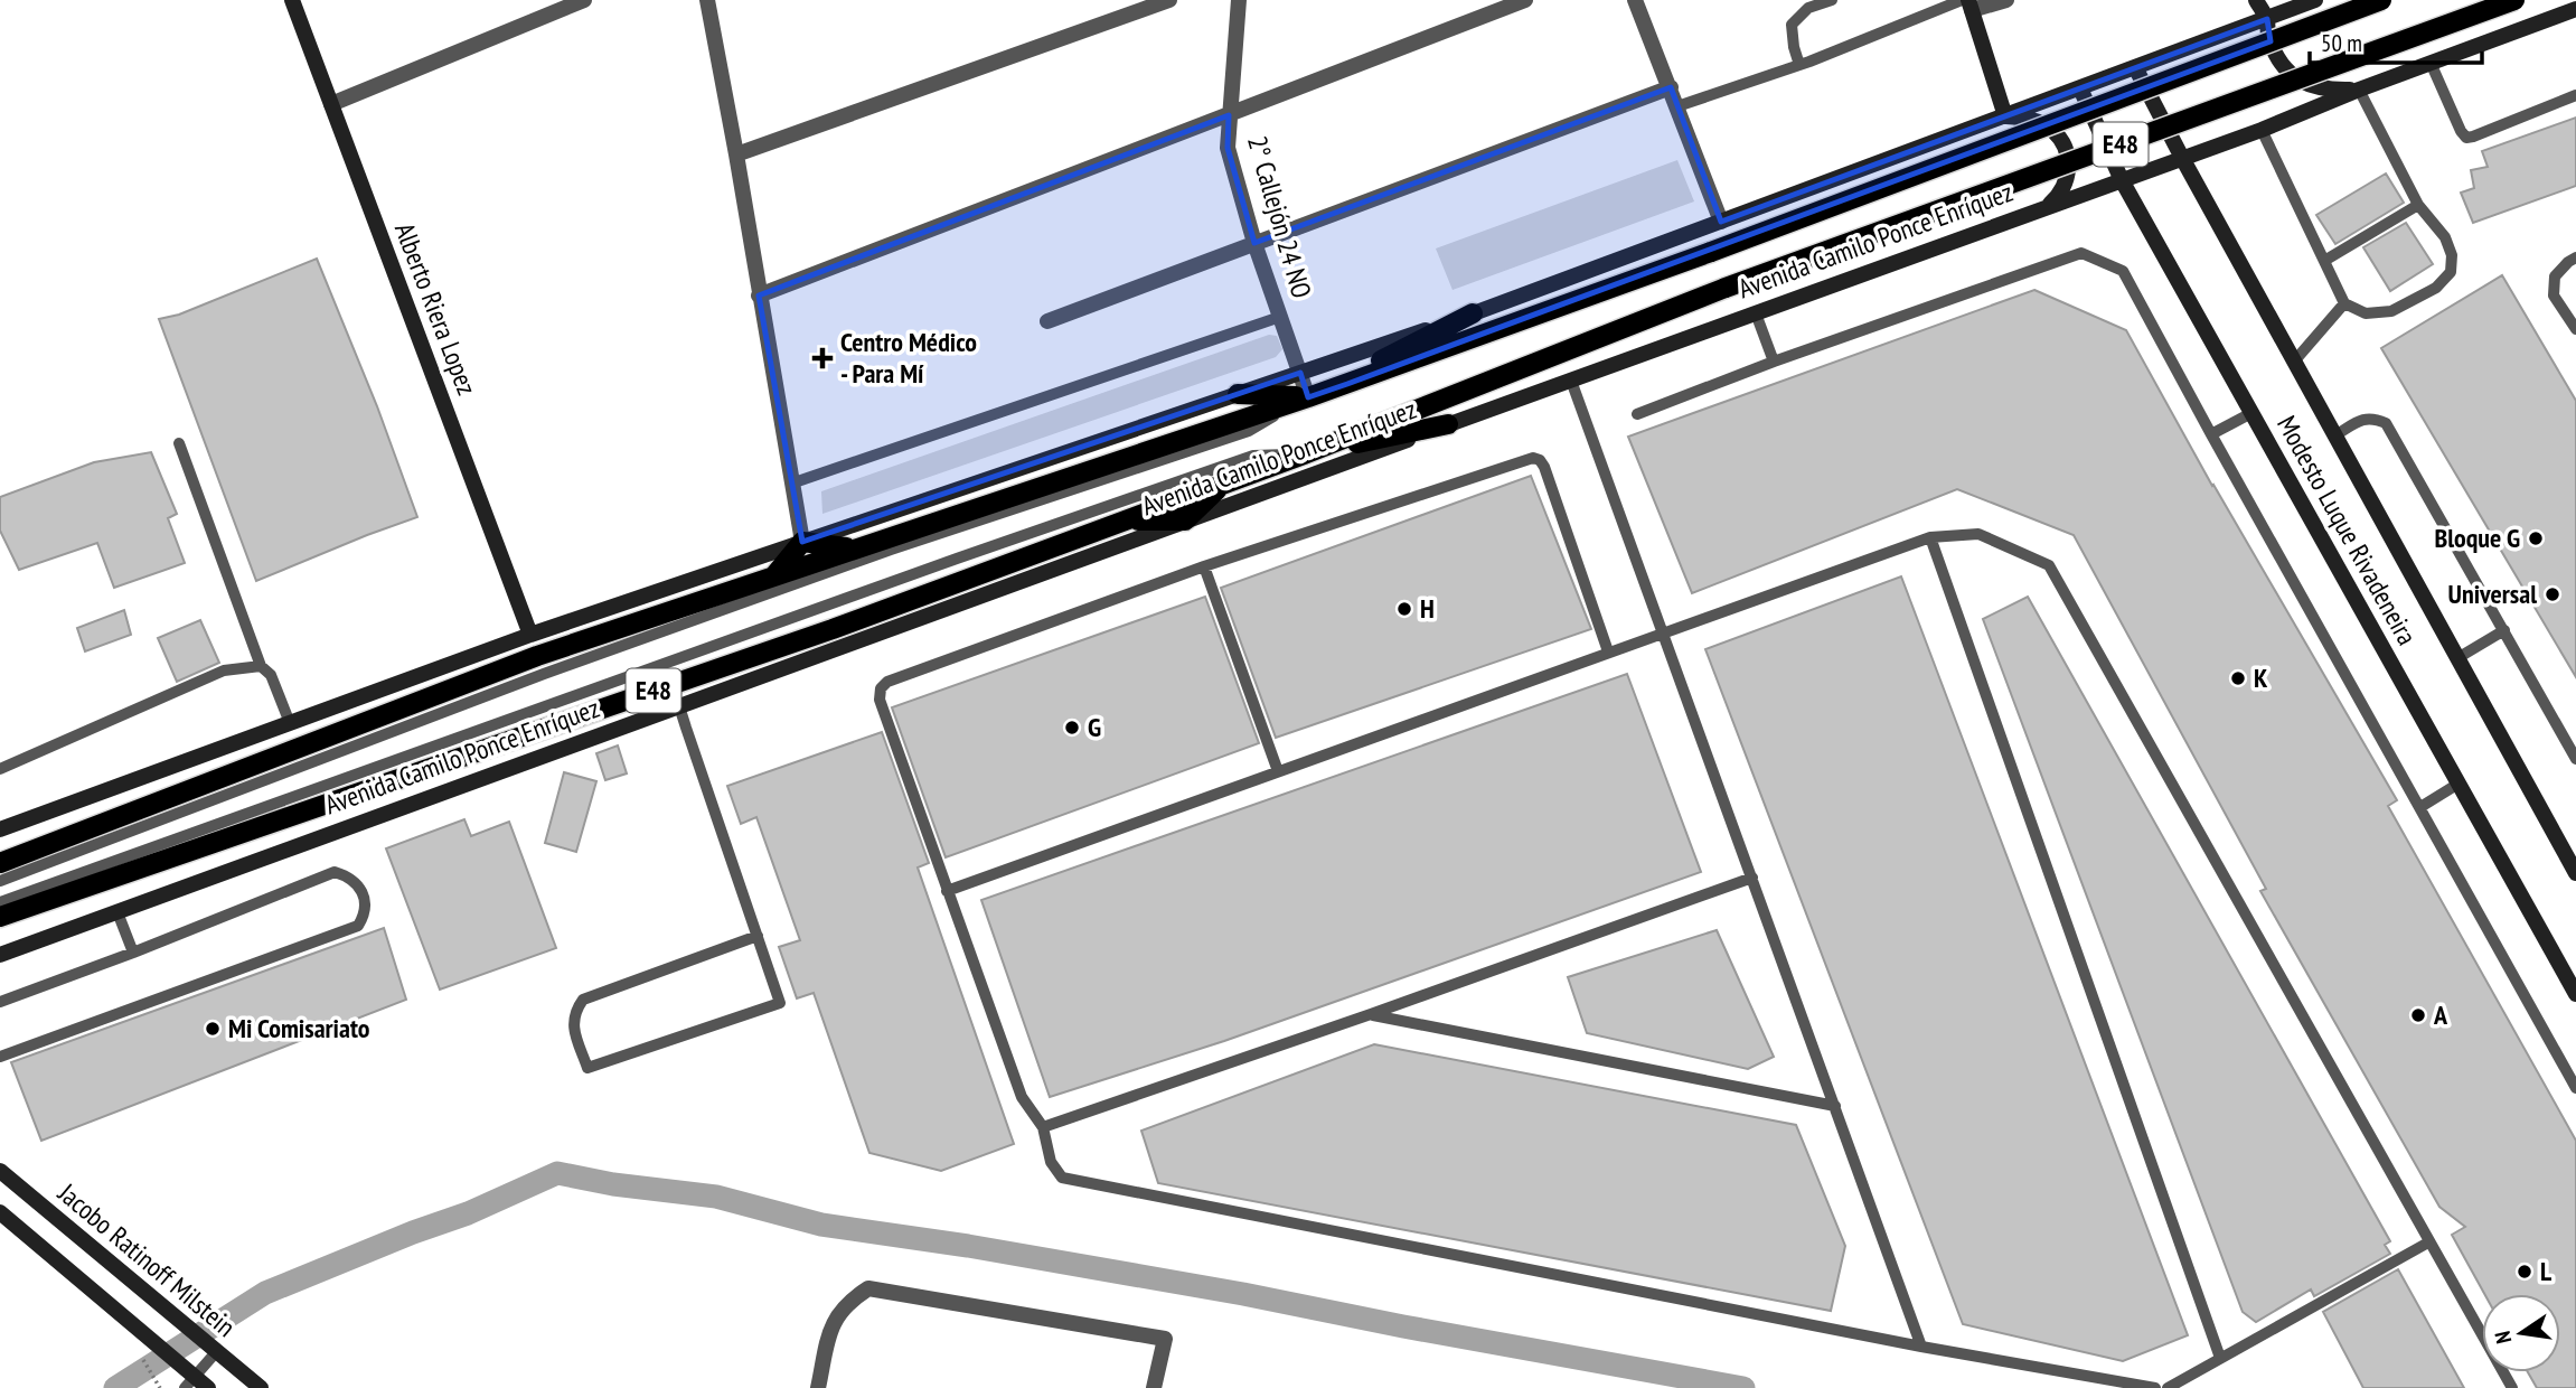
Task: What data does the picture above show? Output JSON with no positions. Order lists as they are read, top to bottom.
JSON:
{
  "streets": {
    "main road": [
      "E48",
      "Avenida Camilo Ponce Enríquez",
      "Alberto Riera Lopez",
      "Modesto Luque Rivadeneira",
      "Jacobo Ratinoff Milstein"
    ],
    "street": ["2° Callejón 24 NO"]
  },
  "crossings": [
    ["E48", "2° Callejón 24 NO"],
    ["E48", "Alberto Riera Lopez"],
    ["E48", "Modesto Luque Rivadeneira"],
    ["2° Callejón 24 NO", "Avenida Camilo Ponce Enríquez"],
    ["Avenida Camilo Ponce Enríquez", "Modesto Luque Rivadeneira"]
  ],
  "places": {
    "health": ["Centro Médico - Para Mí"],
    "other": [
      "Bloque G",
      "Universal",
      "H",
      "K",
      "G",
      "A",
      "Mi Comisariato",
      "L"
    ]
  },
  "scale_bar": "50 m",
  "north": "left"
}
